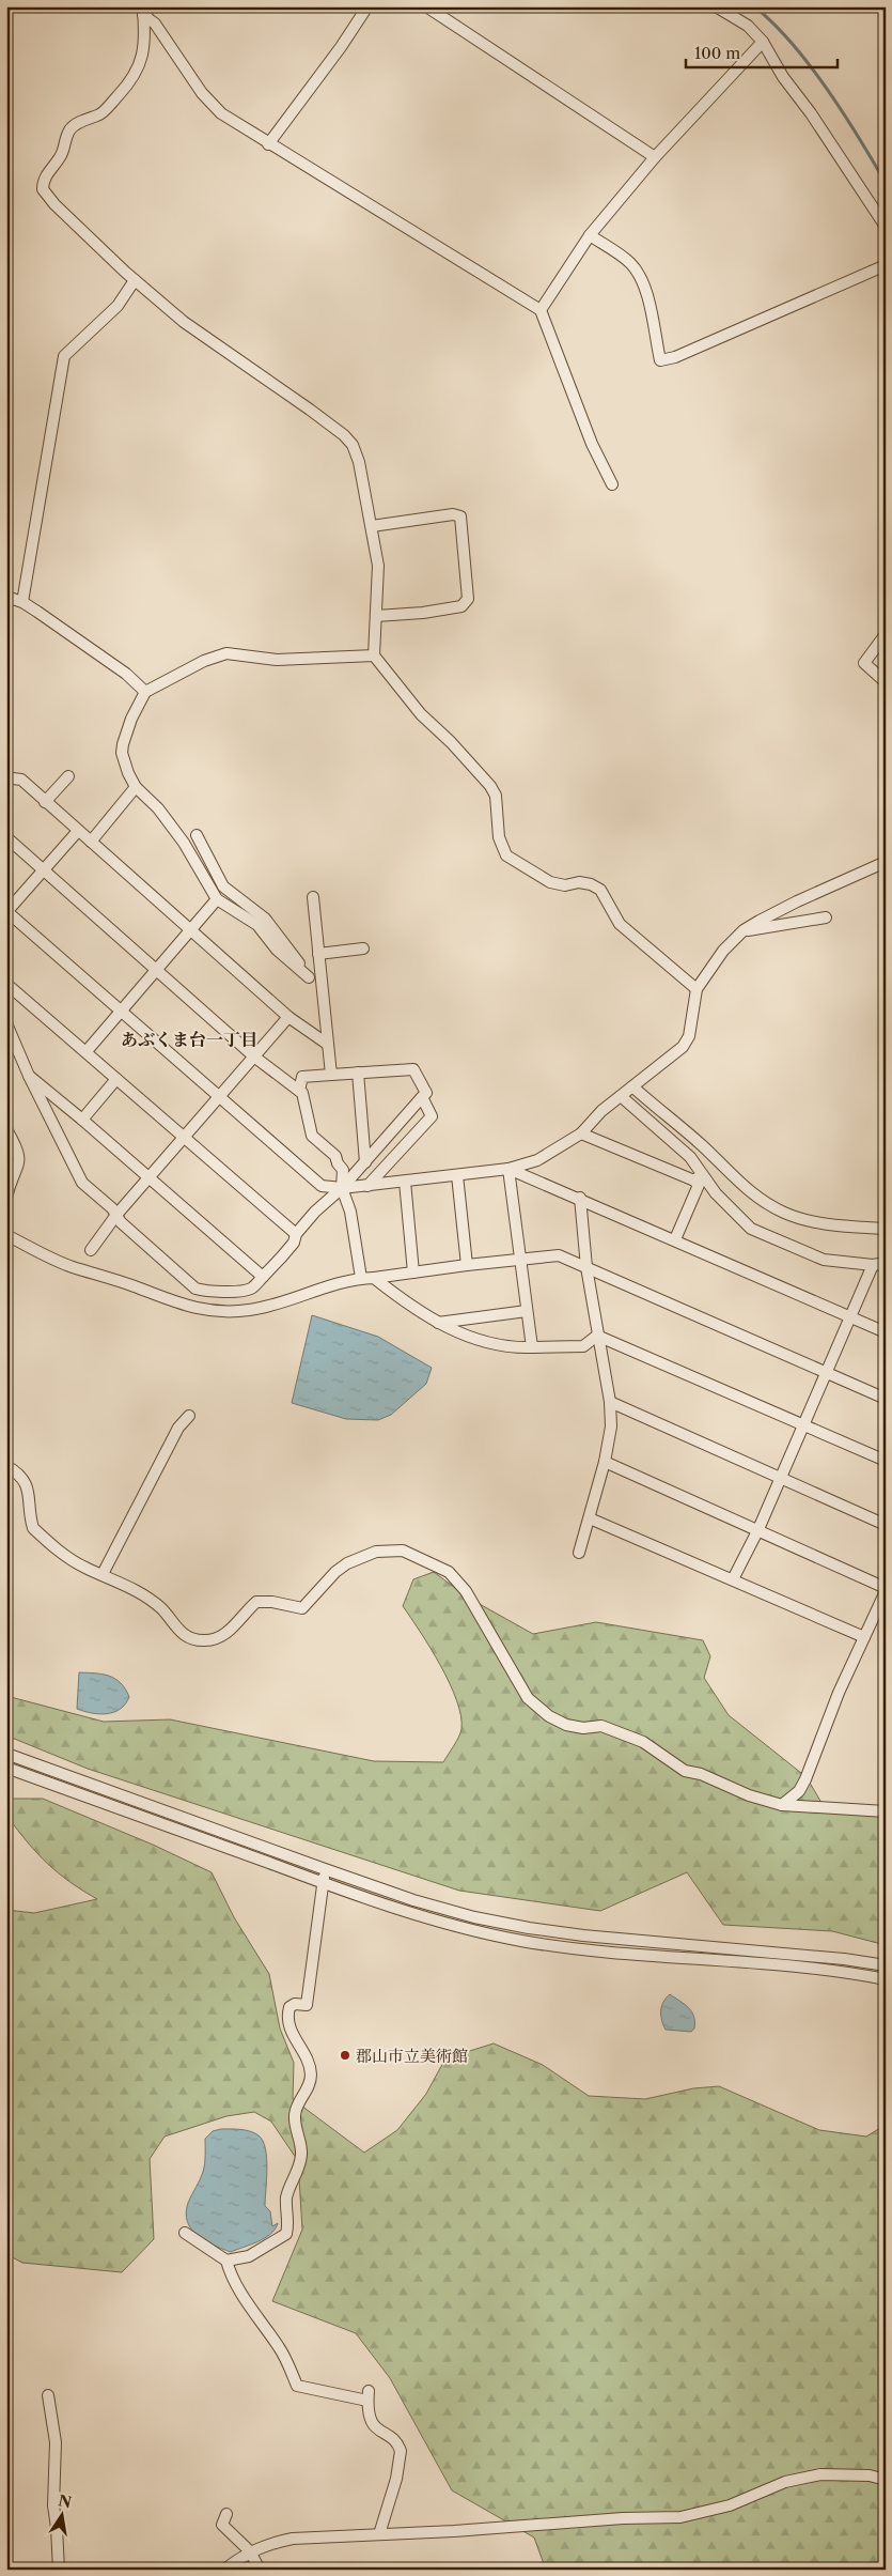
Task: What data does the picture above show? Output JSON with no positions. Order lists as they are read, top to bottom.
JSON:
{
  "districts": ["あぶくま台一丁目"],
  "places": ["郡山市立美術館"],
  "scale_bar": "100 m",
  "north": "top"
}
